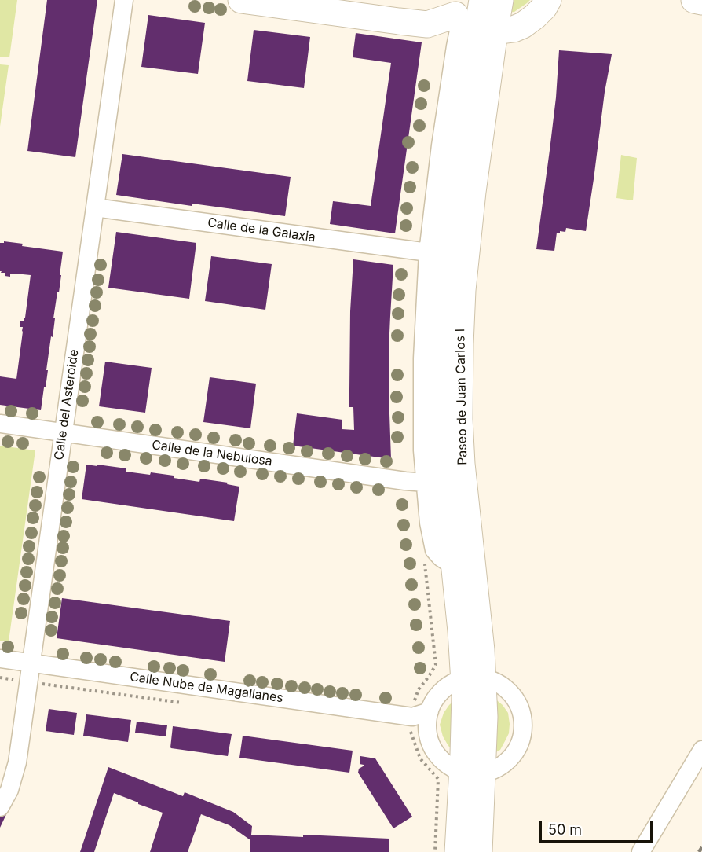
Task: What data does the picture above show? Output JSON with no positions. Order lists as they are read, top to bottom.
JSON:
{
  "streets": {
    "main road": ["Paseo de Juan Carlos I"],
    "street": [
      "Calle de la Galaxia",
      "Calle del Asteroide",
      "Calle de la Nebulosa",
      "Calle Nube de Magallanes"
    ]
  },
  "crossings": [
    ["Calle de la Galaxia", "Paseo de Juan Carlos I"],
    ["Calle de la Galaxia", "Calle del Asteroide"],
    ["Paseo de Juan Carlos I", "Calle de la Nebulosa"],
    ["Calle del Asteroide", "Calle de la Nebulosa"],
    ["Calle del Asteroide", "Calle Nube de Magallanes"]
  ],
  "scale_bar": "50 m"
}
